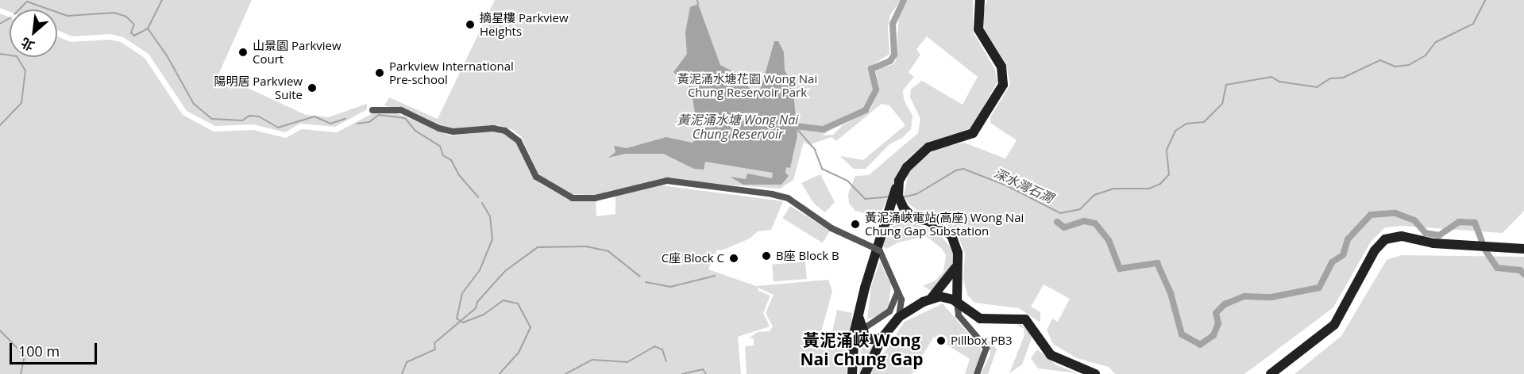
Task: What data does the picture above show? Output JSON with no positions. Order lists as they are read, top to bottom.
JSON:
{
  "districts": ["黃泥涌峽 Wong Nai Chung Gap"],
  "water": ["黃泥涌水塘 Wong Nai Chung Reservoir", "深水灣石澗"],
  "parks": ["黃泥涌水塘花園 Wong Nai Chung Reservoir Park"],
  "places": [
    "摘星樓 Parkview Heights",
    "山景園 Parkview Court",
    "Parkview International Pre-school",
    "陽明居 Parkview Suite",
    "黃泥涌峽電站(高座) Wong Nai Chung Gap Substation",
    "B座 Block B",
    "C座 Block C",
    "Pillbox PB3"
  ],
  "scale_bar": "100 m",
  "north": "bottom left"
}
